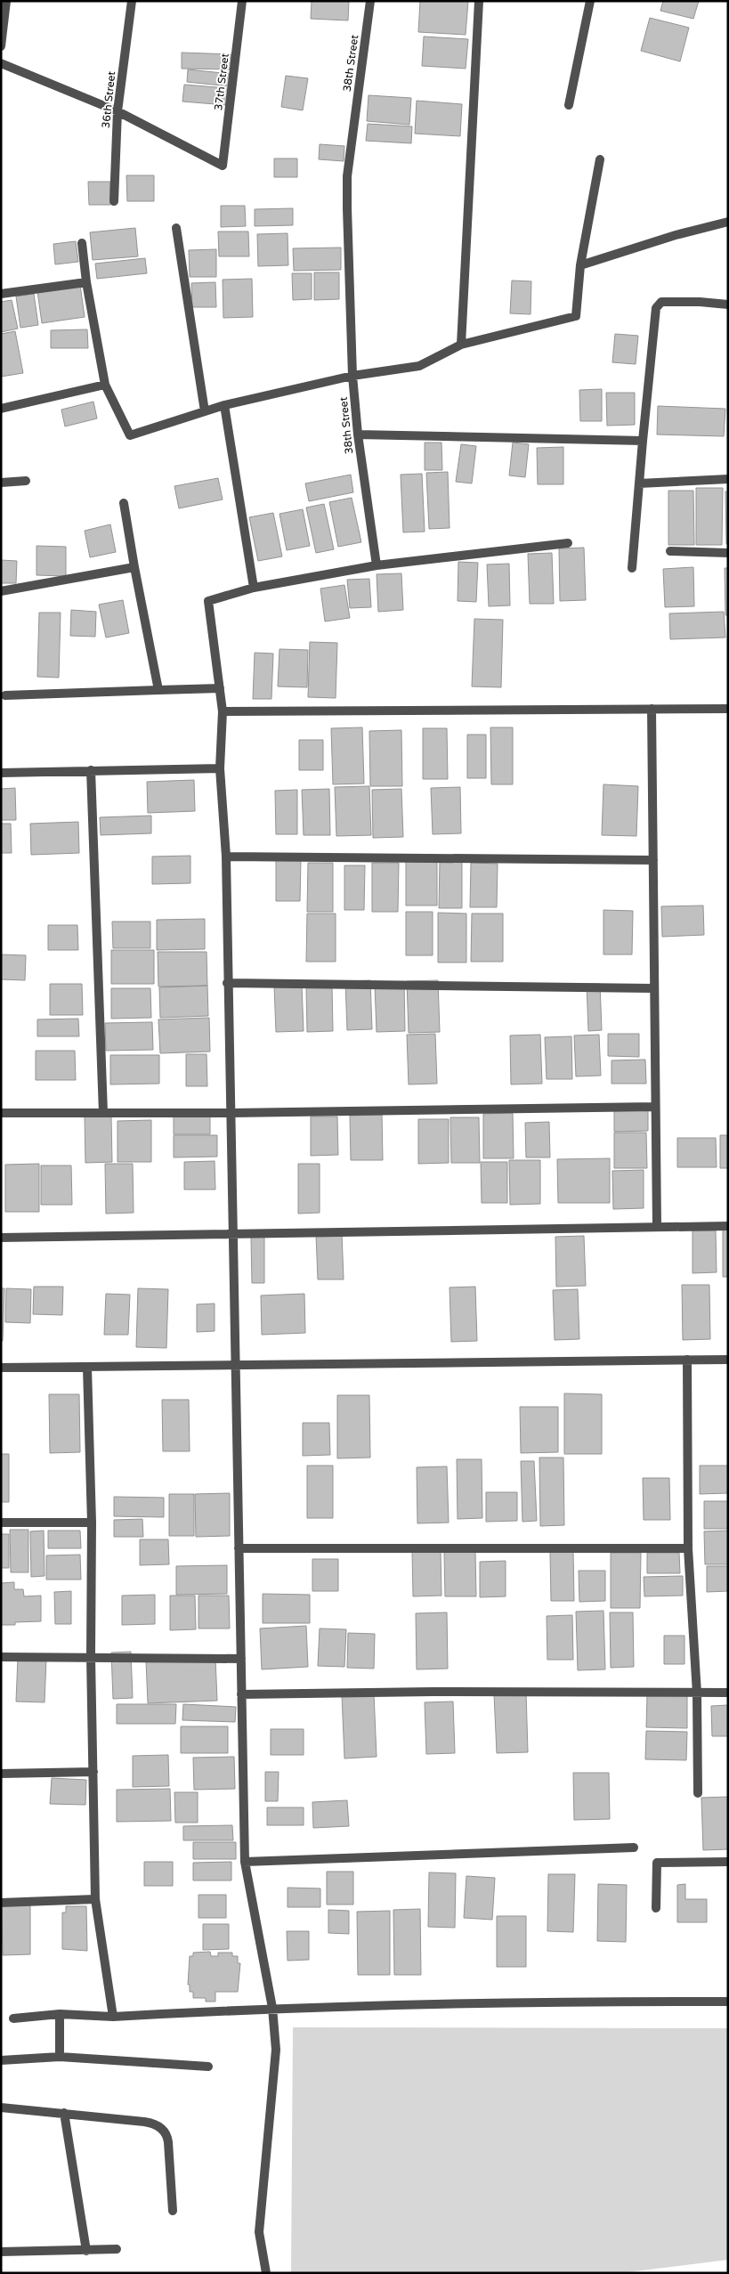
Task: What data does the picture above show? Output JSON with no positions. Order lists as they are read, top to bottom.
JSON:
{
  "streets": {
    "street": ["38th Street", "37th Street", "36th Street"]
  },
  "crossings": [
    ["37th Street", "36th Street"]
  ]
}
